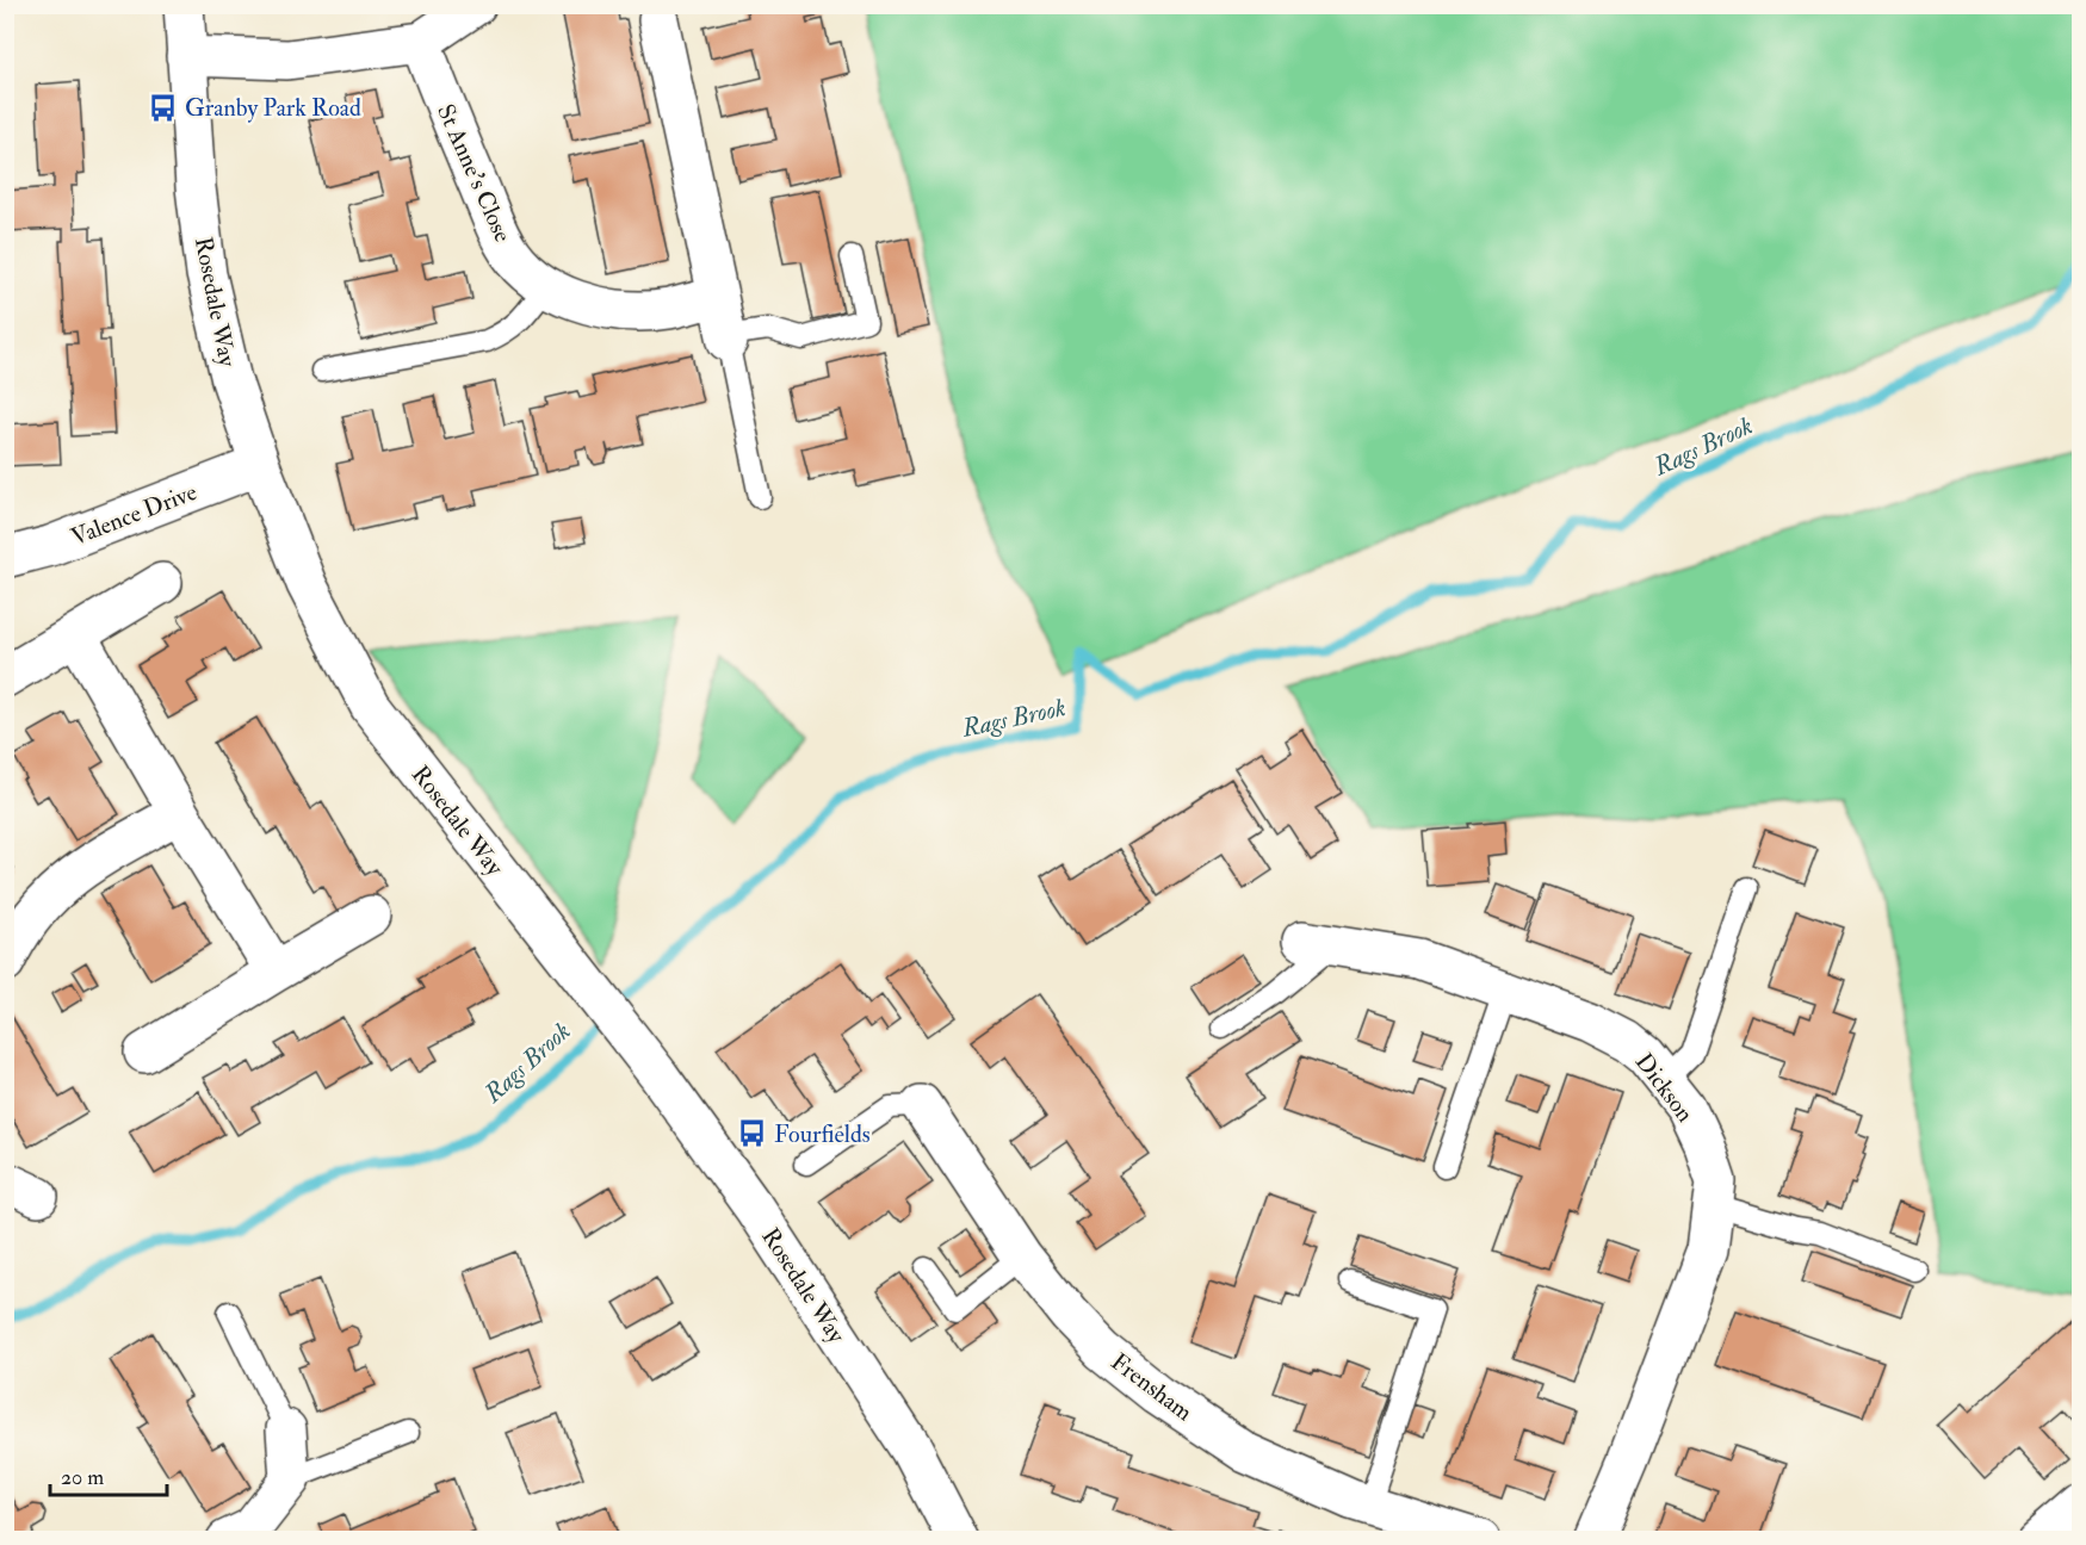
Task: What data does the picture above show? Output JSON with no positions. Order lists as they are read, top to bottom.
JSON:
{
  "streets": {
    "street": [
      "St Anne's Close",
      "Rosedale Way",
      "Valence Drive",
      "Dickson",
      "Frensham"
    ]
  },
  "crossings": [
    ["Rosedale Way", "Valence Drive"]
  ],
  "water": ["Rags Brook"],
  "places": {
    "bus stop": ["Granby Park Road", "Fourfields"]
  },
  "scale_bar": "20 m"
}
